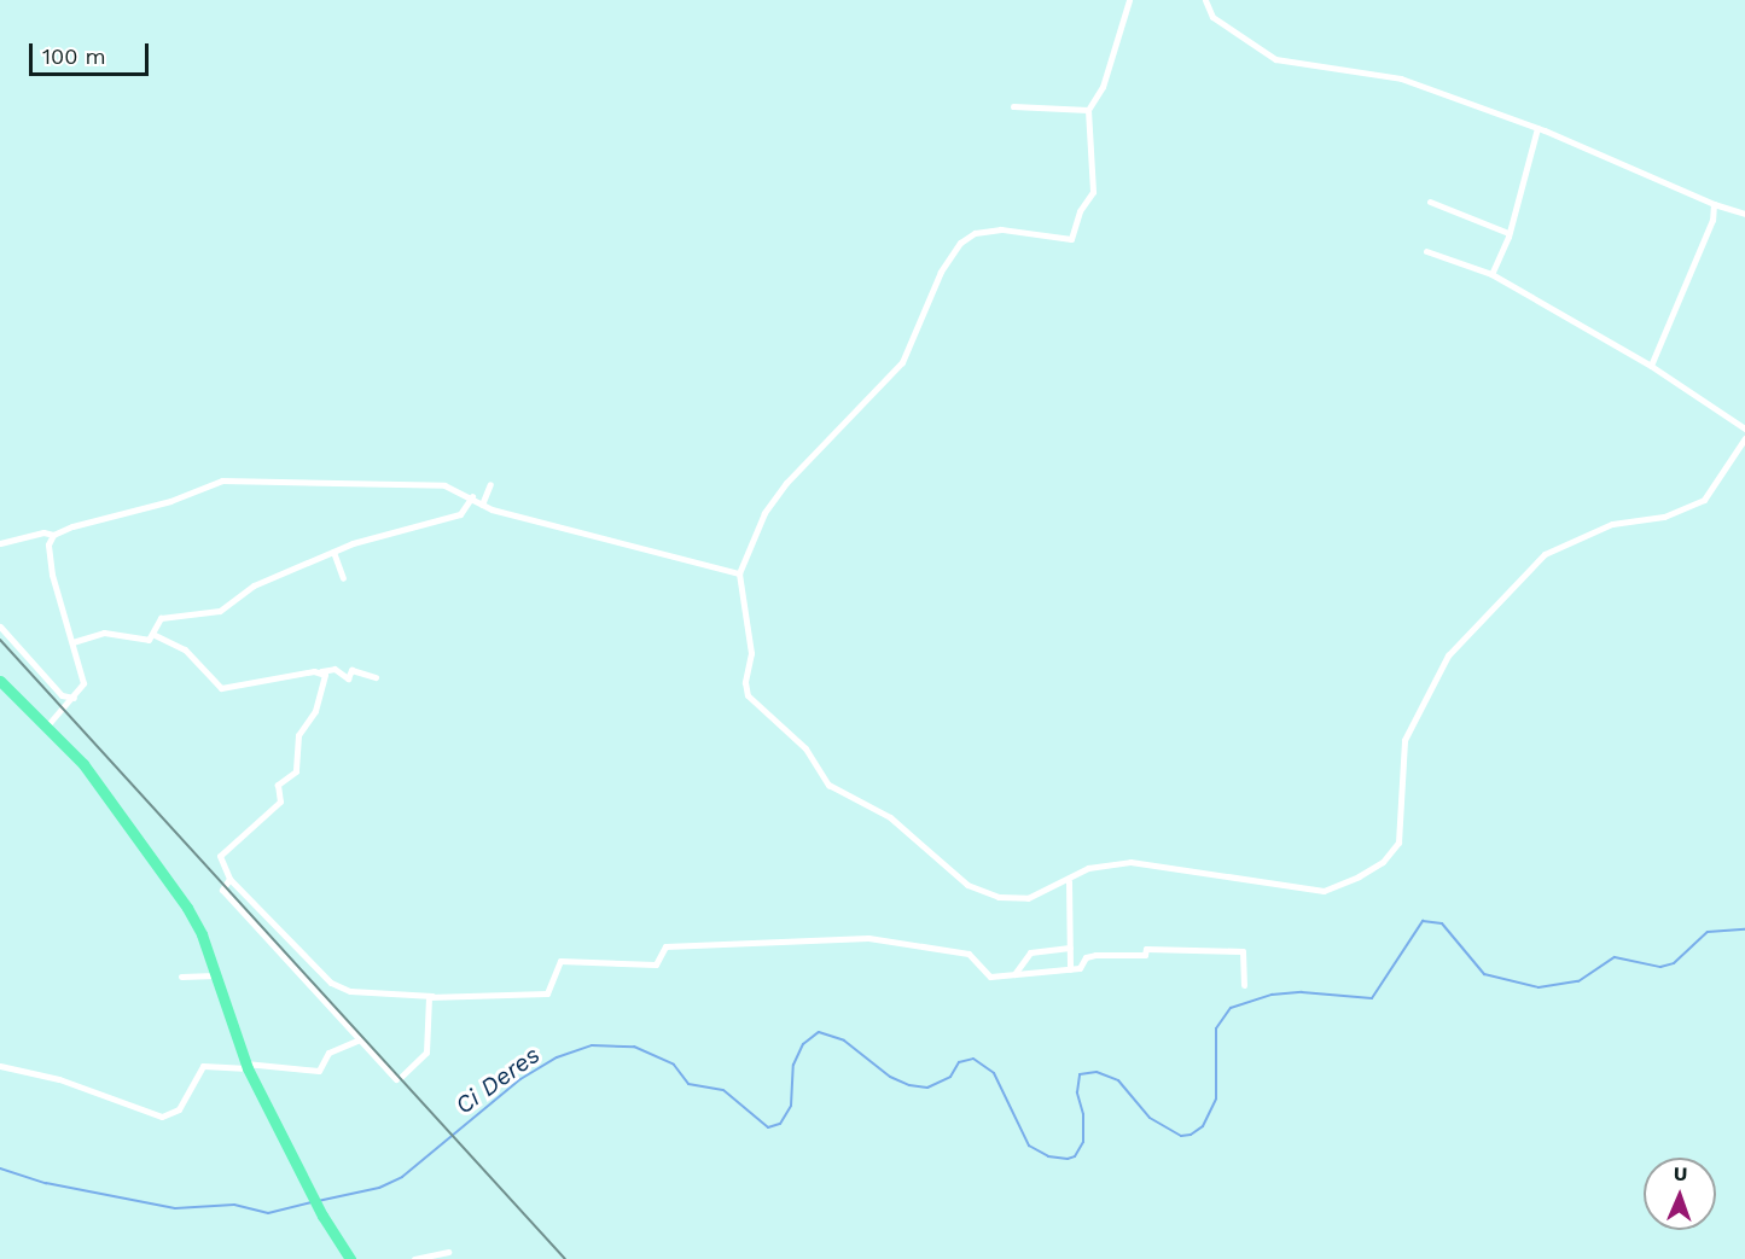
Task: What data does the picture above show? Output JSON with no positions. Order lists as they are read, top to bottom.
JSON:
{
  "water": ["Ci Deres"],
  "scale_bar": "100 m",
  "north": "top"
}
